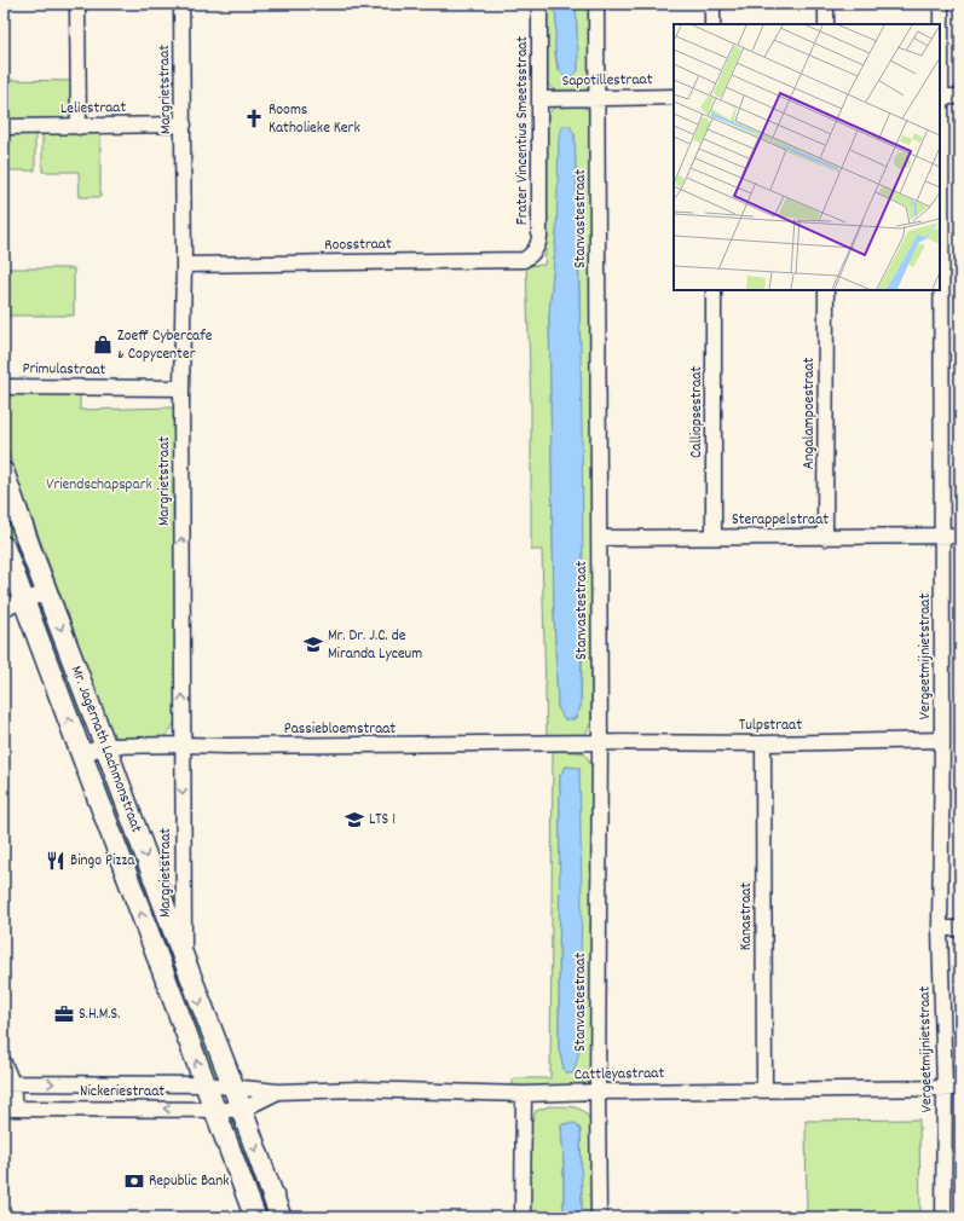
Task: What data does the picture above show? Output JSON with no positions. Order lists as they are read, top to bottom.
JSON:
{
  "streets": {
    "main road": ["Mr. Jagernath Lachmonstraat"],
    "street": [
      "Sapotillestraat",
      "Margrietstraat",
      "Leliestraat",
      "Frater Vincentius Smeetsstraat",
      "Stanvastestraat",
      "Roosstraat",
      "Primulastraat",
      "Calliopsestraat",
      "Angalampoestraat",
      "Sterappelstraat",
      "Vergeetmijnietstraat",
      "Tulpstraat",
      "Passiebloemstraat",
      "Kanastraat",
      "Cattleyastraat",
      "Nickeriestraat"
    ]
  },
  "crossings": [
    ["Sapotillestraat", "Frater Vincentius Smeetsstraat"],
    ["Sapotillestraat", "Stanvastestraat"],
    ["Margrietstraat", "Leliestraat"],
    ["Margrietstraat", "Roosstraat"],
    ["Margrietstraat", "Primulastraat"],
    ["Margrietstraat", "Passiebloemstraat"],
    ["Margrietstraat", "Mr. Jagernath Lachmonstraat"],
    ["Frater Vincentius Smeetsstraat", "Roosstraat"],
    ["Stanvastestraat", "Sterappelstraat"],
    ["Stanvastestraat", "Tulpstraat"],
    ["Stanvastestraat", "Passiebloemstraat"],
    ["Stanvastestraat", "Cattleyastraat"],
    ["Calliopsestraat", "Sterappelstraat"],
    ["Angalampoestraat", "Sterappelstraat"],
    ["Sterappelstraat", "Vergeetmijnietstraat"],
    ["Vergeetmijnietstraat", "Tulpstraat"],
    ["Vergeetmijnietstraat", "Cattleyastraat"],
    ["Tulpstraat", "Passiebloemstraat"],
    ["Tulpstraat", "Kanastraat"],
    ["Passiebloemstraat", "Mr. Jagernath Lachmonstraat"],
    ["Mr. Jagernath Lachmonstraat", "Cattleyastraat"],
    ["Mr. Jagernath Lachmonstraat", "Nickeriestraat"],
    ["Kanastraat", "Cattleyastraat"],
    ["Cattleyastraat", "Nickeriestraat"]
  ],
  "parks": ["Vriendschapspark"],
  "places": {
    "church": ["Rooms Katholieke Kerk"],
    "shop": ["Zoeff Cybercafe & Copycenter"],
    "school or university": ["Mr. Dr. J.C. de Miranda Lyceum", "LTS 1"],
    "restaurant": ["Bingo Pizza"],
    "office": ["S.H.M.S."],
    "bank": ["Republic Bank"]
  }
}
